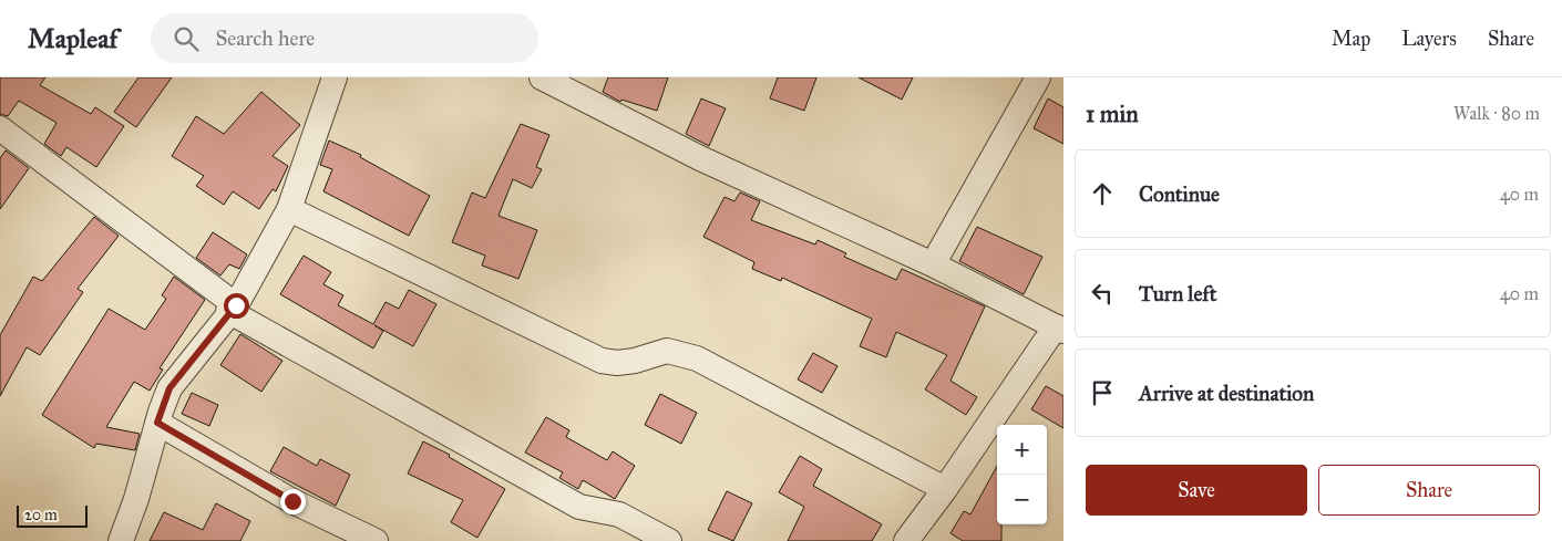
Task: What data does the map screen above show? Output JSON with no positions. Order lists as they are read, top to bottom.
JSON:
{
  "scale_bar": "20 m",
  "page": {
    "header": "Mapleaf",
    "search": "Search here",
    "nav": ["Map", "Layers", "Share"],
    "heading": ["1 min", "Walk · 80 m"],
    "list": [
      ["Continue", "40 m"],
      ["Turn left", "40 m"],
      "Arrive at destination"
    ],
    "map_buttons": ["+", "−"],
    "buttons": ["Save", "Share"],
    "scale": "20 m"
  }
}
